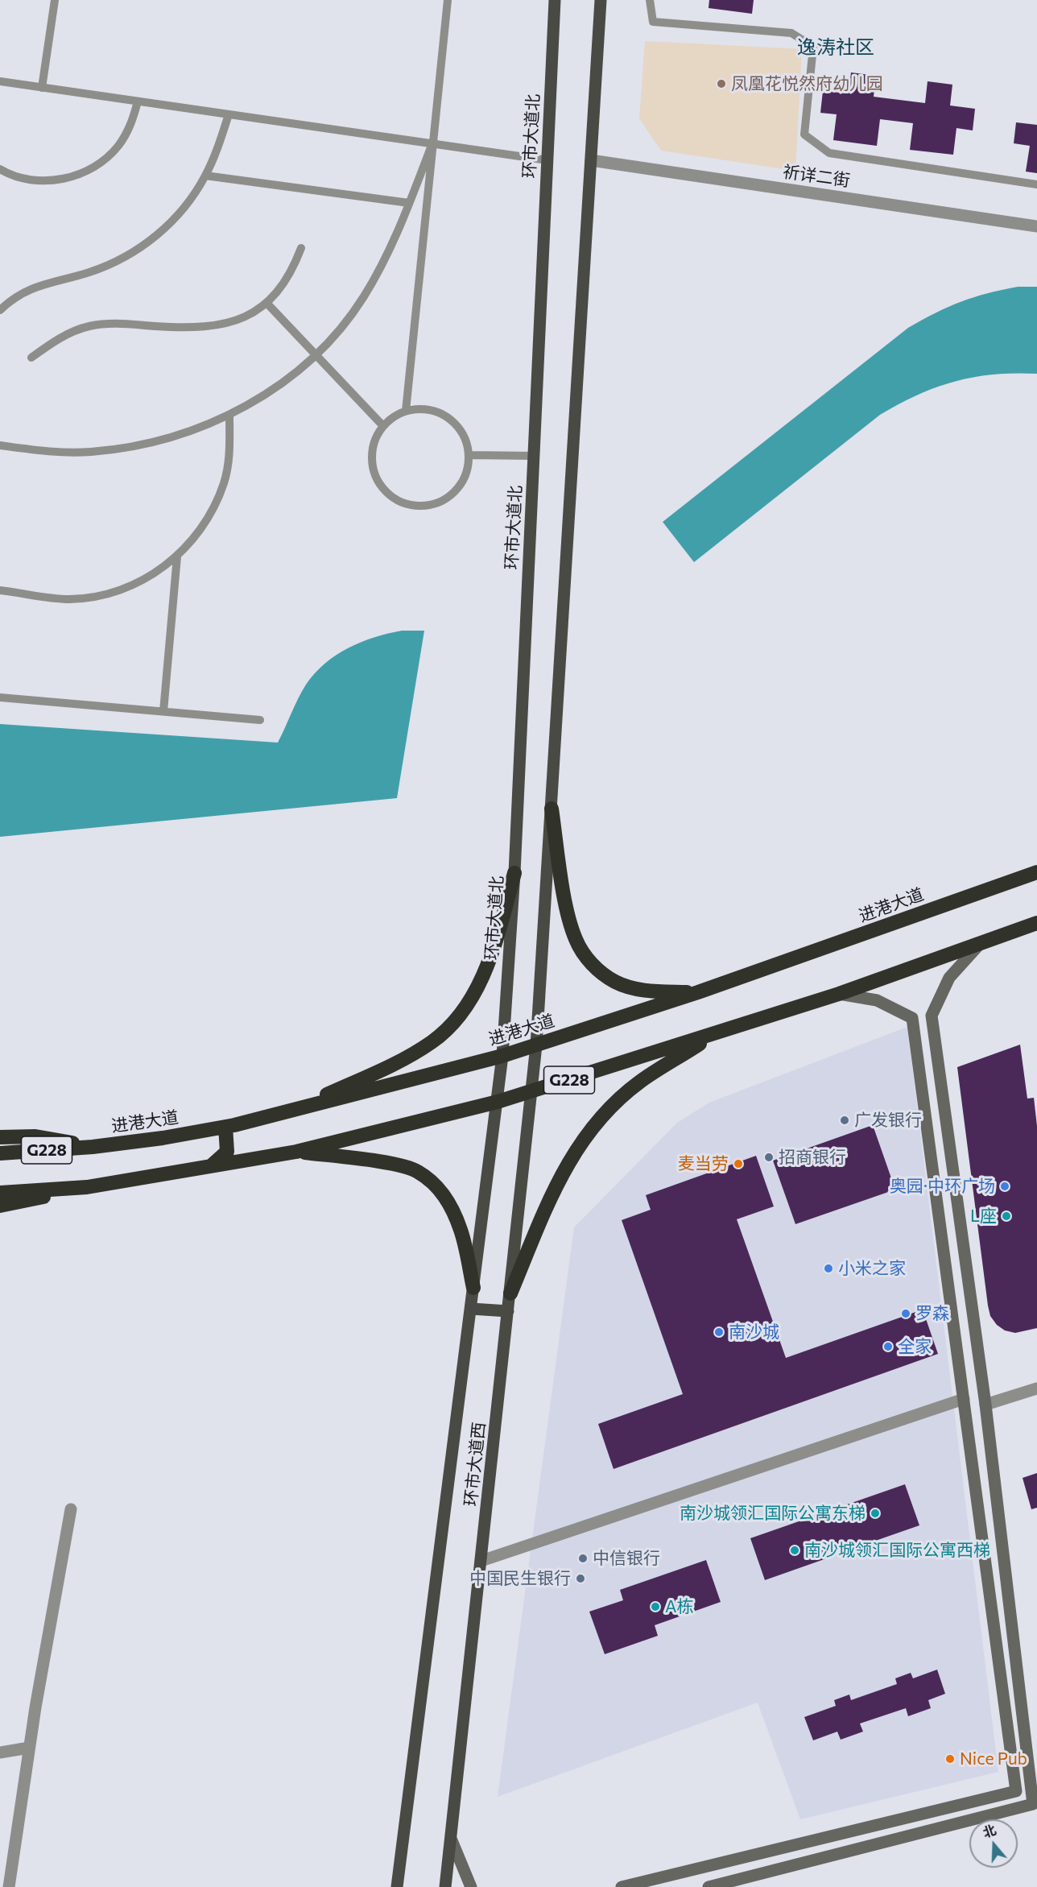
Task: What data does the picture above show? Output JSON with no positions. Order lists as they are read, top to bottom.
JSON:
{
  "streets": {
    "highway": ["进港大道", "G228"],
    "main road": ["环市大道北", "环市大道西"],
    "street": ["祈详二街"]
  },
  "crossings": [
    ["环市大道北", "进港大道"],
    ["环市大道北", "环市大道西"],
    ["进港大道", "环市大道西"],
    ["G228", "环市大道西"]
  ],
  "districts": ["逸涛社区"],
  "places": [
    "凤凰花悦然府幼儿园",
    "广发银行",
    "招商银行",
    "麦当劳",
    "奥园·中环广场",
    "L座",
    "小米之家",
    "罗森",
    "南沙城",
    "全家",
    "南沙城领汇国际公寓东梯",
    "南沙城领汇国际公寓西梯",
    "中信银行",
    "中国民生银行",
    "A栋",
    "Nice Pub"
  ],
  "north": "top"
}
